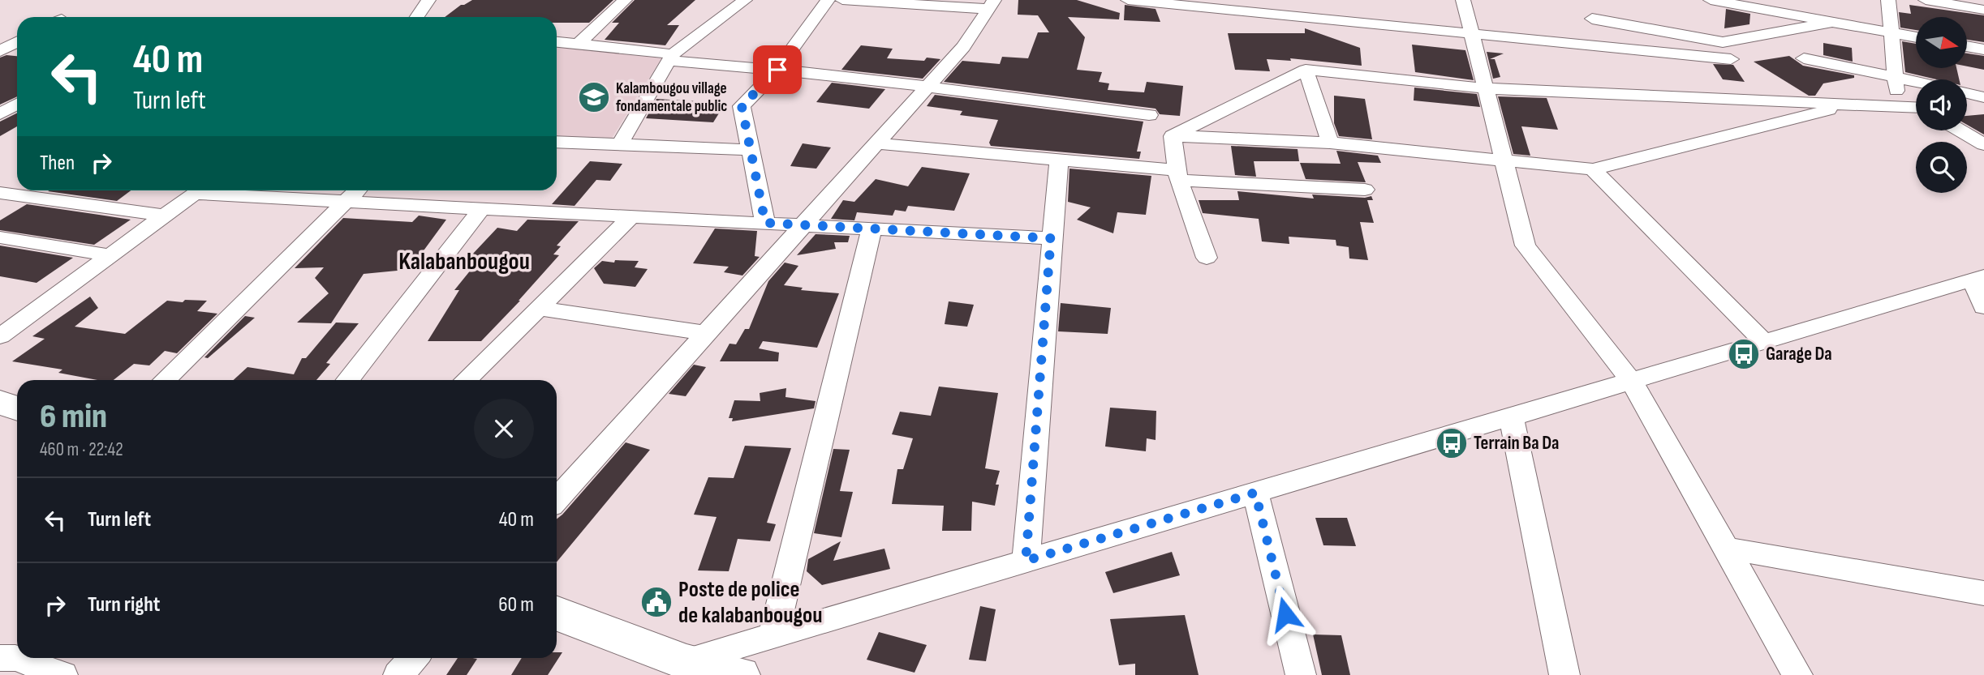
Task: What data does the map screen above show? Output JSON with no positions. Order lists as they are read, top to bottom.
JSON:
{
  "districts": ["Kalabanbougou"],
  "places": {
    "school or university": ["Kalambougou village fondamentale public"],
    "bus stop": ["Garage Da", "Terrain Ba Da"],
    "public building": ["Poste de police de kalabanbougou"]
  },
  "north": "right",
  "page": {
    "turn": ["40 m", "Turn left"],
    "then": "Then",
    "heading": ["6 min", "460 m · 22:42"],
    "list": [
      {
        "name": "Turn left",
        "value": "40 m"
      },
      {
        "name": "Turn right",
        "value": "60 m"
      }
    ]
  }
}
